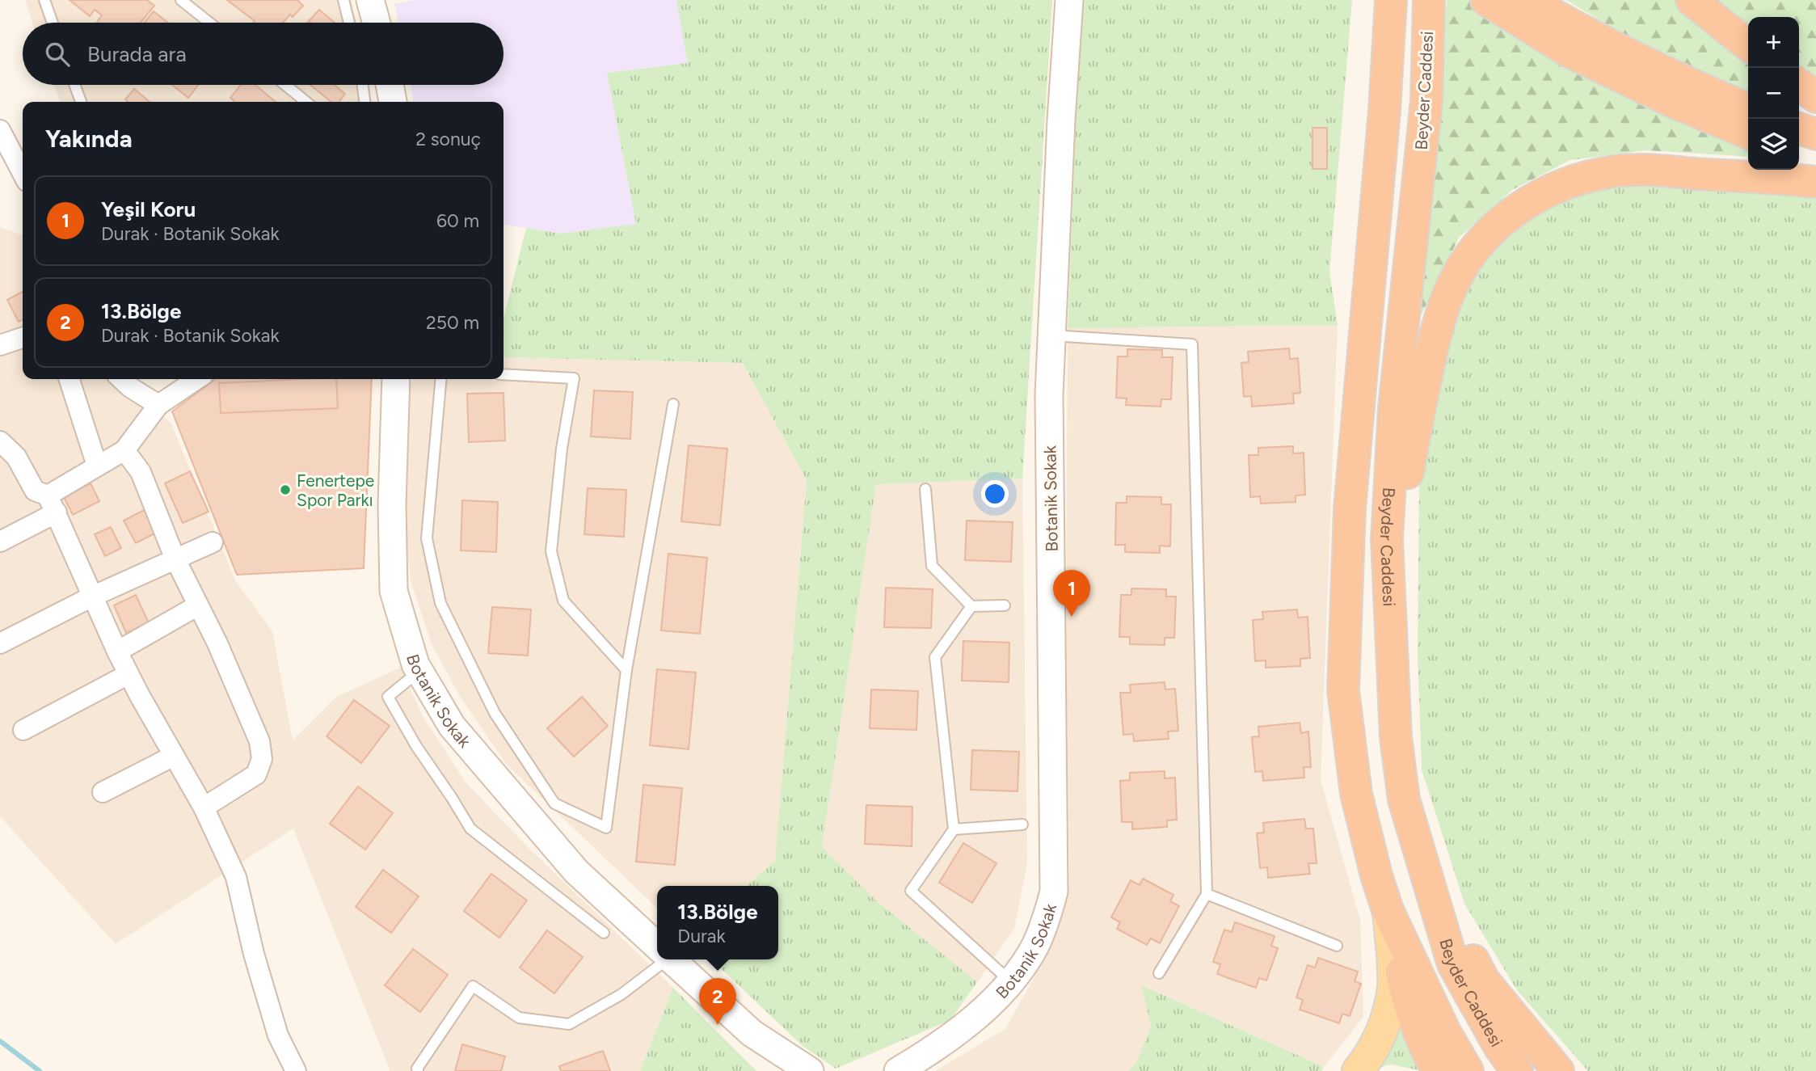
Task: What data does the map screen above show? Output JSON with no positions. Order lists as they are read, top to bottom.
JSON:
{
  "streets": {
    "highway": ["Beyder Caddesi"],
    "main road": ["Botanik Sokak"]
  },
  "places": ["Fenertepe Spor Parkı"],
  "page": {
    "map_buttons": ["+", "−"],
    "search": "Burada ara",
    "heading": ["Yakında", "2 sonuç"],
    "list": [
      {
        "mark": "1",
        "name": "Yeşil Koru",
        "note": "Durak · Botanik Sokak",
        "value": "60 m"
      },
      {
        "mark": "2",
        "name": "13.Bölge",
        "note": "Durak · Botanik Sokak",
        "value": "250 m"
      }
    ],
    "pins": ["1", "2"],
    "popup": ["13.Bölge", "Durak"]
  }
}
